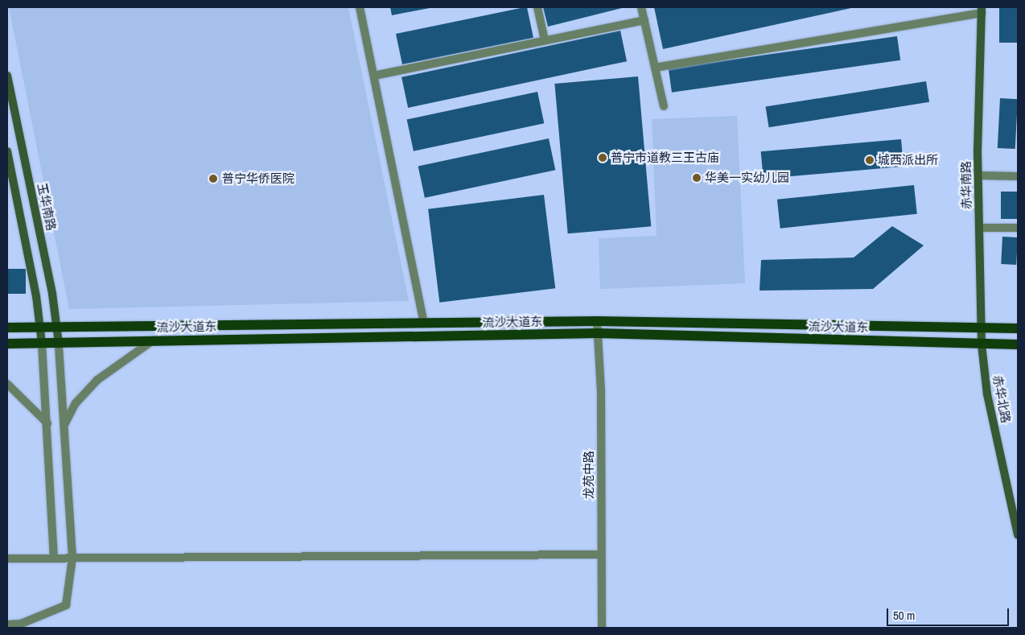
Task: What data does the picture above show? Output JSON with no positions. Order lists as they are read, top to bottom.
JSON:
{
  "streets": {
    "main road": [
      "赤华南路",
      "玉华南路",
      "流沙大道东",
      "赤华北路"
    ],
    "street": ["龙苑中路"]
  },
  "crossings": [
    ["赤华南路", "流沙大道东"],
    ["赤华南路", "赤华北路"],
    ["玉华南路", "流沙大道东"],
    ["流沙大道东", "龙苑中路"]
  ],
  "places": [
    "普宁市道教三王古庙",
    "城西派出所",
    "华美一实幼儿园",
    "普宁华侨医院"
  ],
  "scale_bar": "50 m"
}
